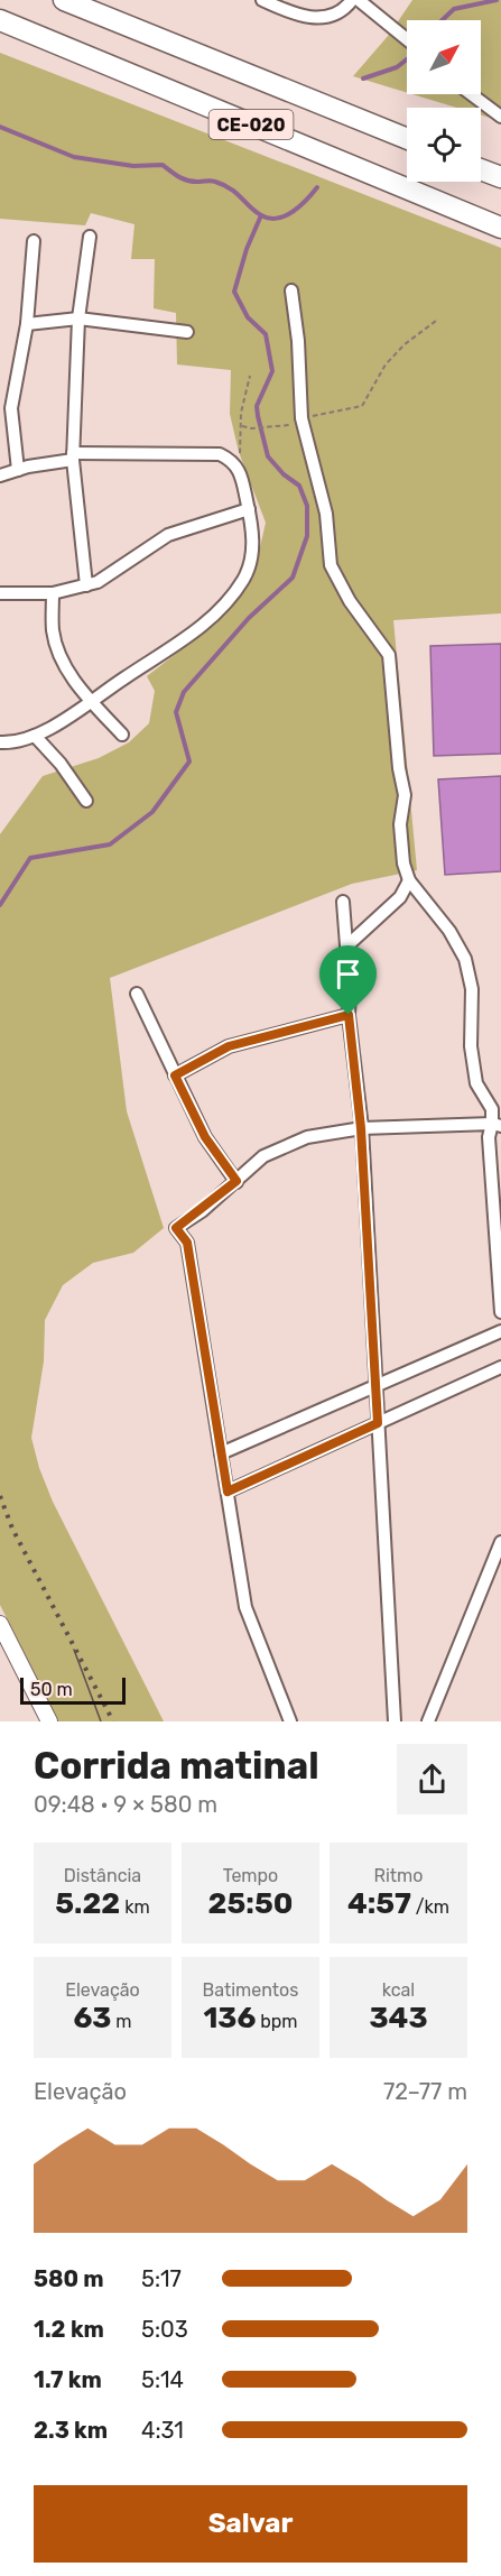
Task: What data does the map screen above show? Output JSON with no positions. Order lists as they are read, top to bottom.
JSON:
{
  "streets": {
    "highway": ["CE-020"]
  },
  "scale_bar": "50 m",
  "north": "top right",
  "page": {
    "scale": "50 m",
    "heading": ["Corrida matinal", "09:48 · 9 × 580 m"],
    "stats": [
      ["Distância", "5.22 km"],
      ["Tempo", "25:50"],
      ["Ritmo", "4:57 /km"],
      ["Elevação", "63 m"],
      ["Batimentos", "136 bpm"],
      ["kcal", "343"]
    ],
    "chart": ["Elevação", "72–77 m"],
    "list": [
      {
        "name": "580 m",
        "note": "5:17"
      },
      {
        "name": "1.2 km",
        "note": "5:03"
      },
      {
        "name": "1.7 km",
        "note": "5:14"
      },
      {
        "name": "2.3 km",
        "note": "4:31"
      }
    ],
    "buttons": "Salvar"
  }
}
